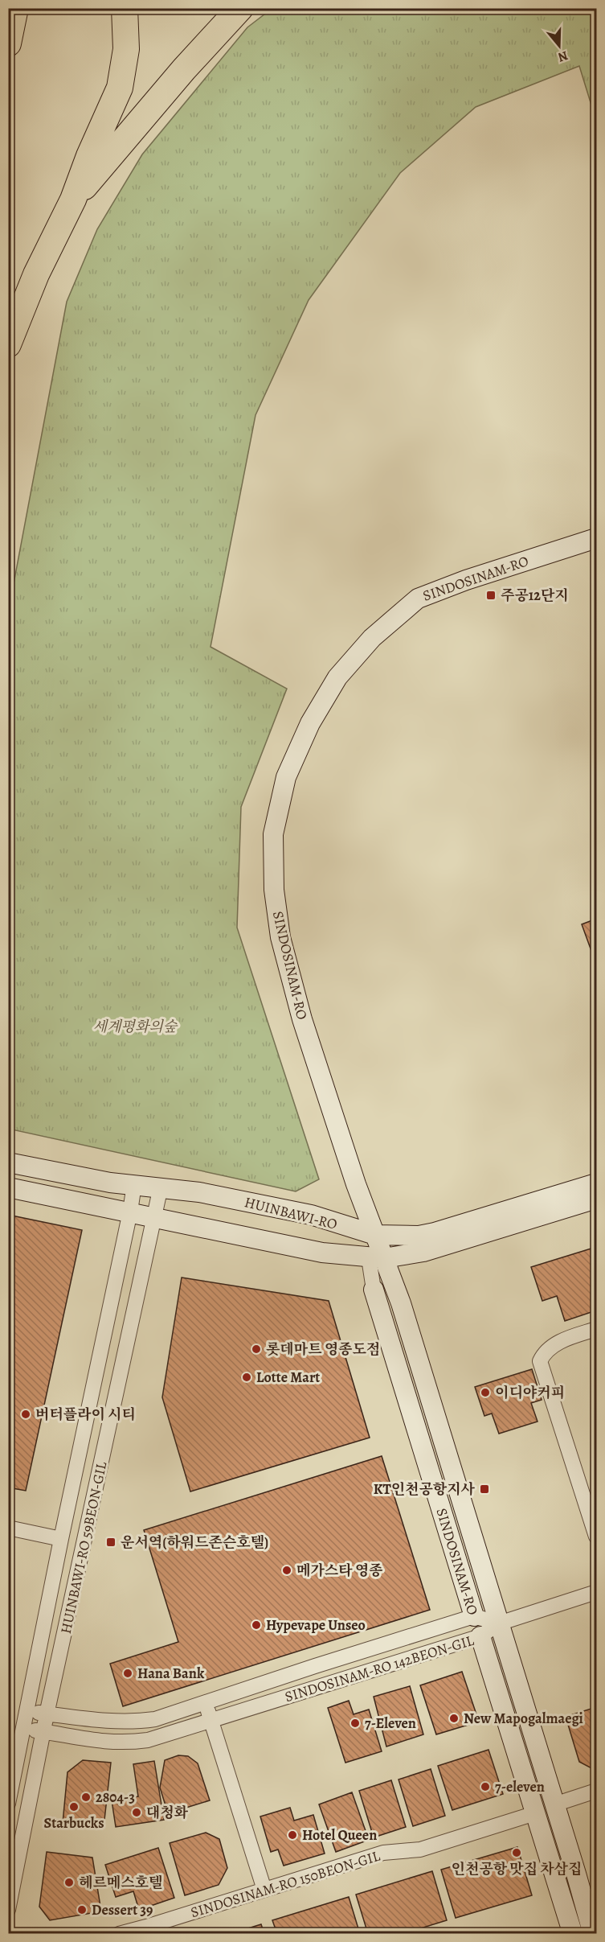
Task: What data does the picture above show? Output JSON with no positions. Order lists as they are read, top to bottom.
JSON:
{
  "streets": {
    "street": [
      "SINDOSINAM-RO",
      "HUINBAWI-RO",
      "HUINBAWI-RO 59BEON-GIL",
      "SINDOSINAM-RO 142BEON-GIL",
      "SINDOSINAM-RO 150BEON-GIL"
    ]
  },
  "crossings": [
    ["SINDOSINAM-RO", "HUINBAWI-RO"],
    ["SINDOSINAM-RO", "SINDOSINAM-RO 142BEON-GIL"],
    ["SINDOSINAM-RO", "SINDOSINAM-RO 150BEON-GIL"],
    ["HUINBAWI-RO", "HUINBAWI-RO 59BEON-GIL"],
    ["HUINBAWI-RO 59BEON-GIL", "SINDOSINAM-RO 142BEON-GIL"]
  ],
  "parks": ["세계평화의숲"],
  "places": {
    "transit": ["주공12단지", "KT인천공항지사", "운서역(하워드존슨호텔)"],
    "other": [
      "롯데마트 영종도점",
      "Lotte Mart",
      "이디야커피",
      "버터플라이 시티",
      "메가스타 영종",
      "Hypevape Unseo",
      "Hana Bank",
      "New Mapogalmaegi",
      "7-Eleven",
      "7-eleven",
      "2804-3",
      "Starbucks",
      "대청화",
      "Hotel Queen",
      "인천공항 맛집 차삼집",
      "헤르메스호텔",
      "Dessert 39"
    ]
  },
  "north": "bottom"
}
